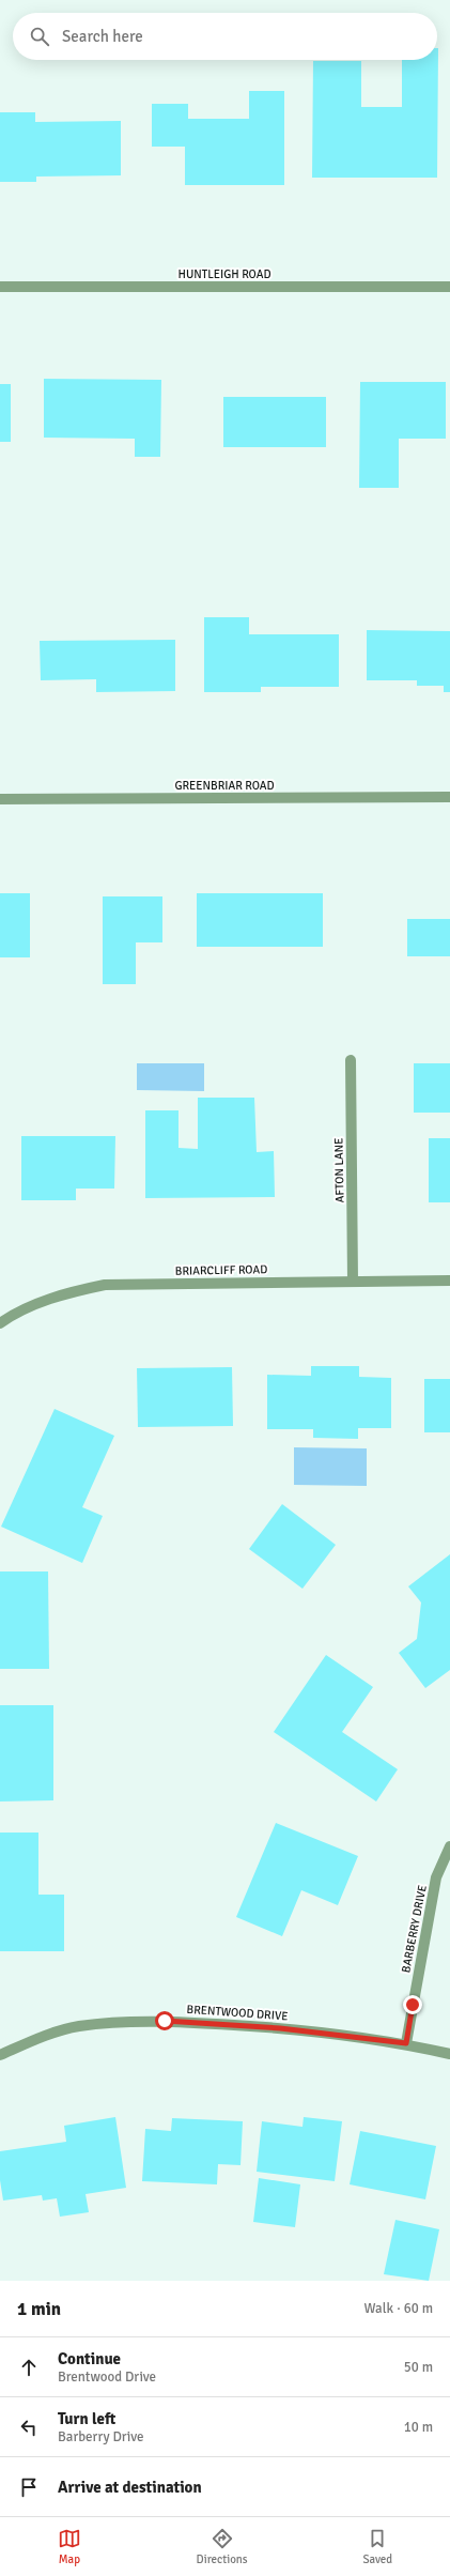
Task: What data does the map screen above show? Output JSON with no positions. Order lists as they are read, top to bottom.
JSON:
{
  "streets": {
    "street": [
      "HUNTLEIGH ROAD",
      "GREENBRIAR ROAD",
      "AFTON LANE",
      "BRIARCLIFF ROAD",
      "BARBERRY DRIVE",
      "BRENTWOOD DRIVE"
    ]
  },
  "crossings": [
    ["AFTON LANE", "BRIARCLIFF ROAD"],
    ["BARBERRY DRIVE", "BRENTWOOD DRIVE"]
  ],
  "page": {
    "search": "Search here",
    "heading": ["1 min", "Walk · 60 m"],
    "list": [
      ["Continue", "Brentwood Drive", "50 m"],
      ["Turn left", "Barberry Drive", "10 m"],
      "Arrive at destination"
    ],
    "nav": ["Map", "Directions", "Saved"]
  }
}
